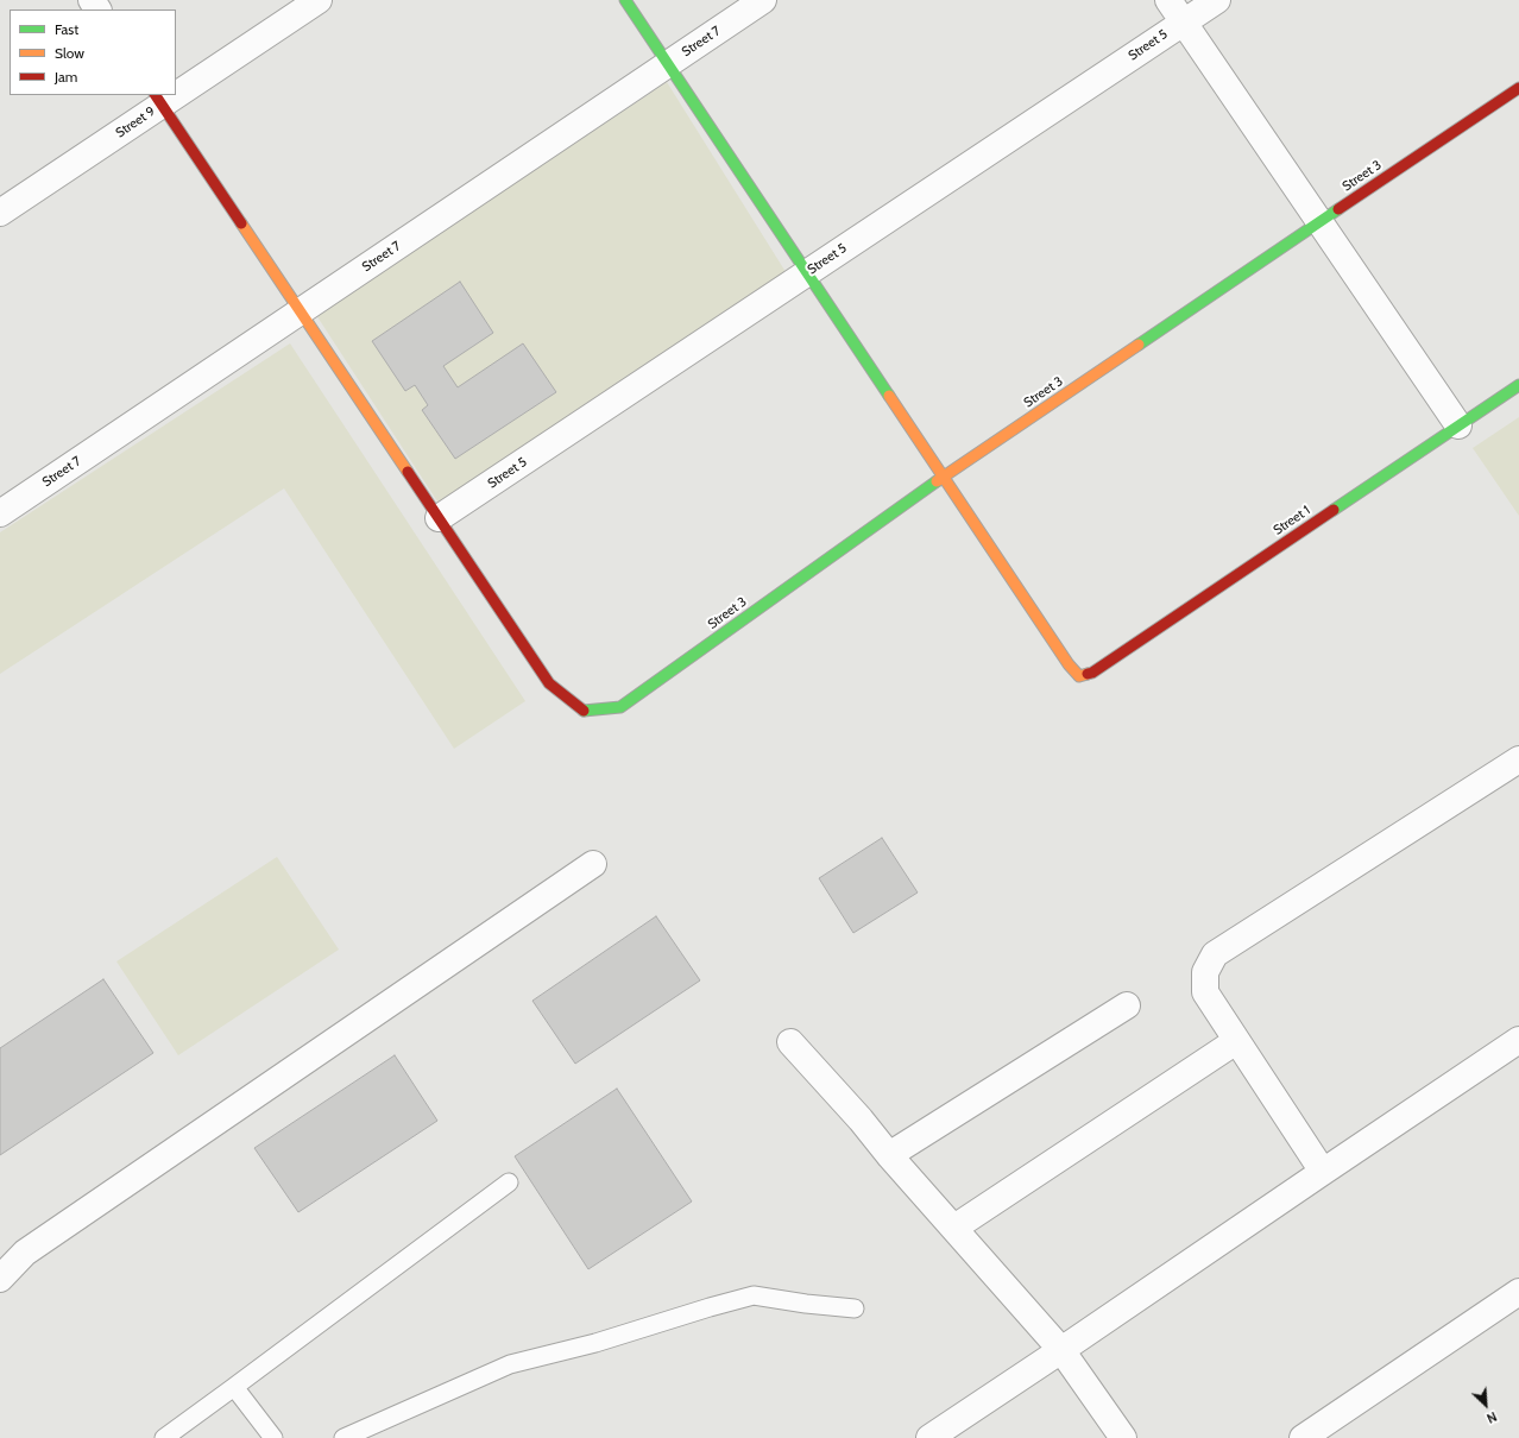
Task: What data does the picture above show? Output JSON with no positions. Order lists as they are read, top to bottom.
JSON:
{
  "streets": {
    "street": [
      "Street 7",
      "Street 5",
      "Street 9",
      "Street 3",
      "Street 1"
    ]
  },
  "crossings": [
    ["Street 5", "Street 3"],
    ["Street 3", "Street 1"]
  ],
  "legend": ["Fast", "Slow", "Jam"],
  "north": "bottom right"
}
